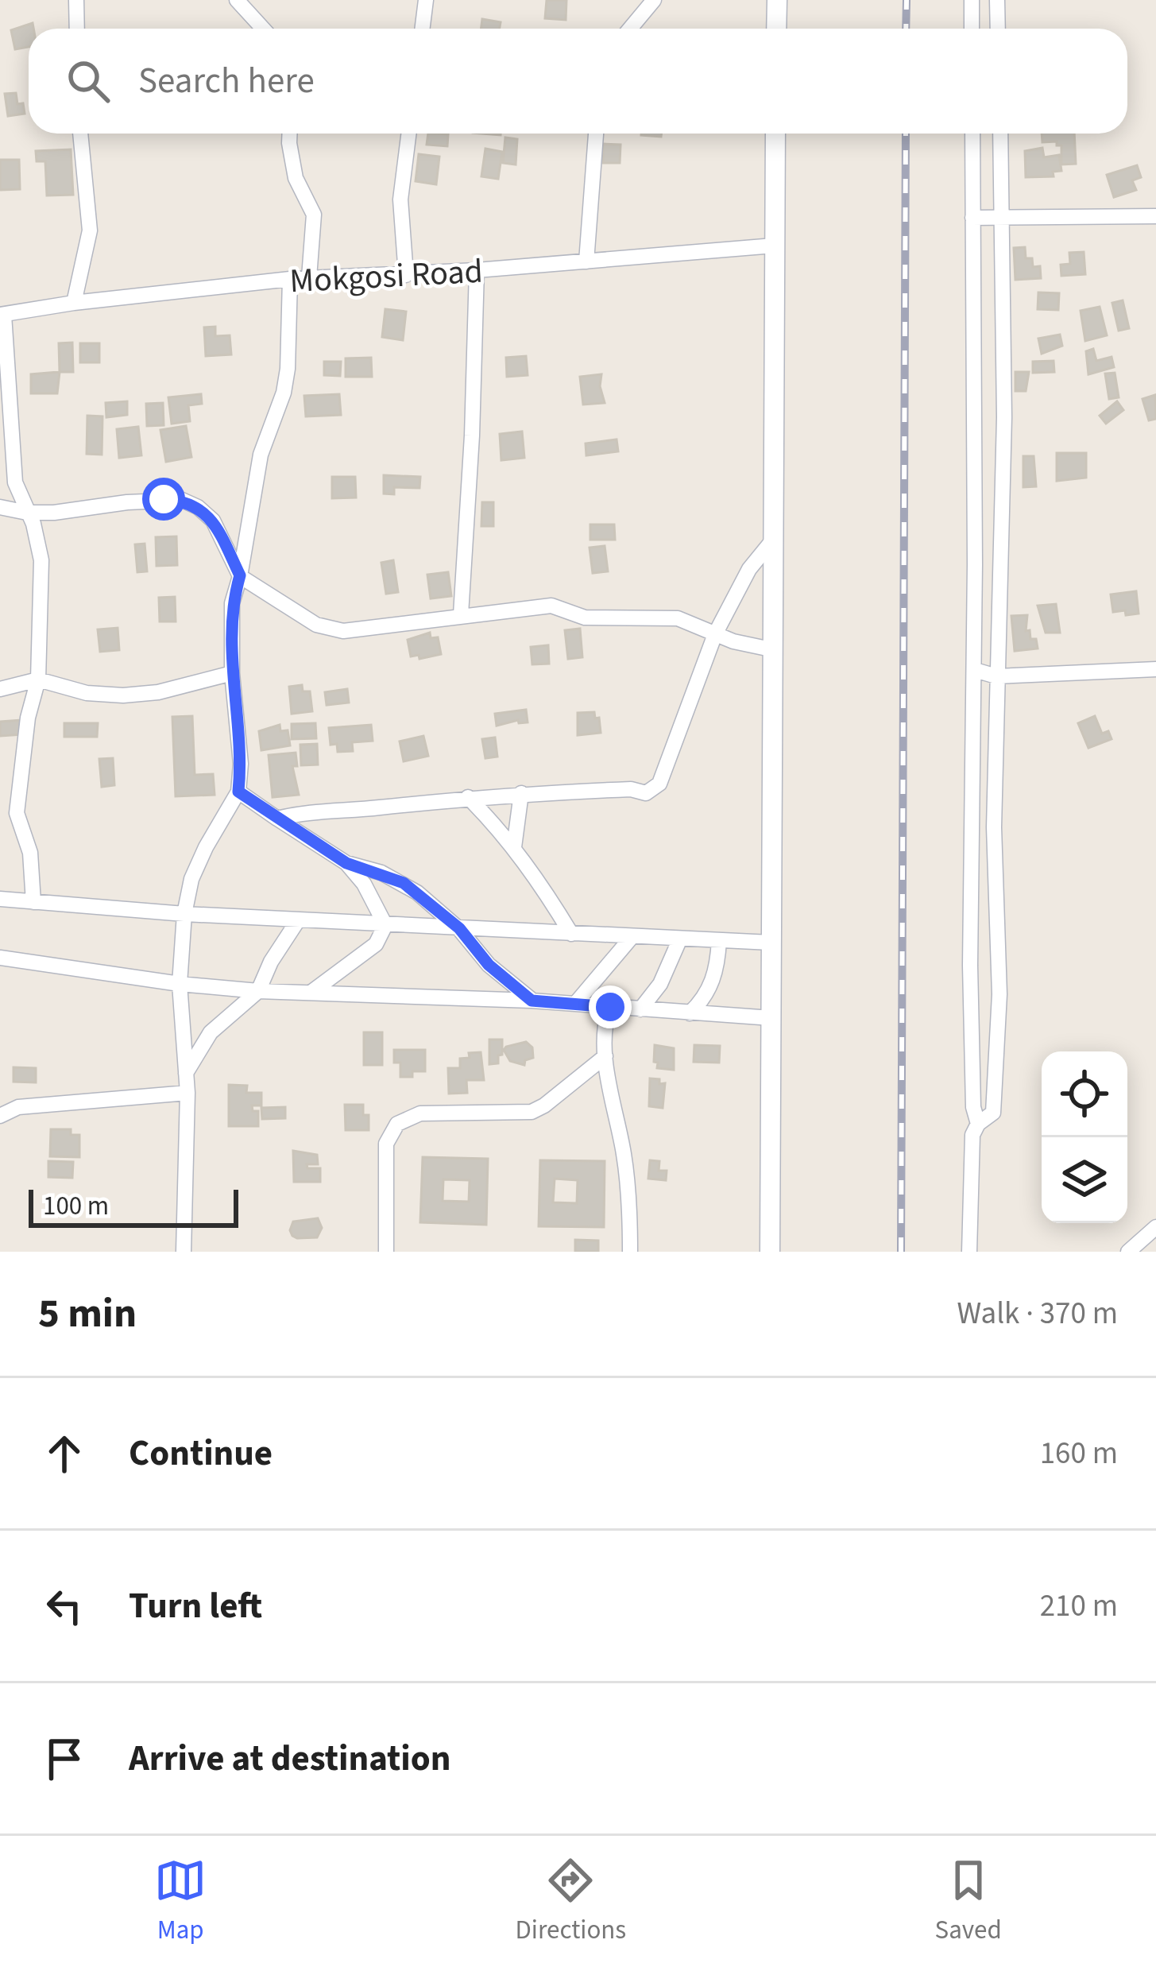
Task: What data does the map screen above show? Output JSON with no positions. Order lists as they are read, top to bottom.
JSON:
{
  "streets": {
    "street": ["Mokgosi Road"]
  },
  "scale_bar": "100 m",
  "page": {
    "search": "Search here",
    "scale": "100 m",
    "heading": ["5 min", "Walk · 370 m"],
    "list": [
      ["Continue", "160 m"],
      ["Turn left", "210 m"],
      "Arrive at destination"
    ],
    "nav": ["Map", "Directions", "Saved"]
  }
}
